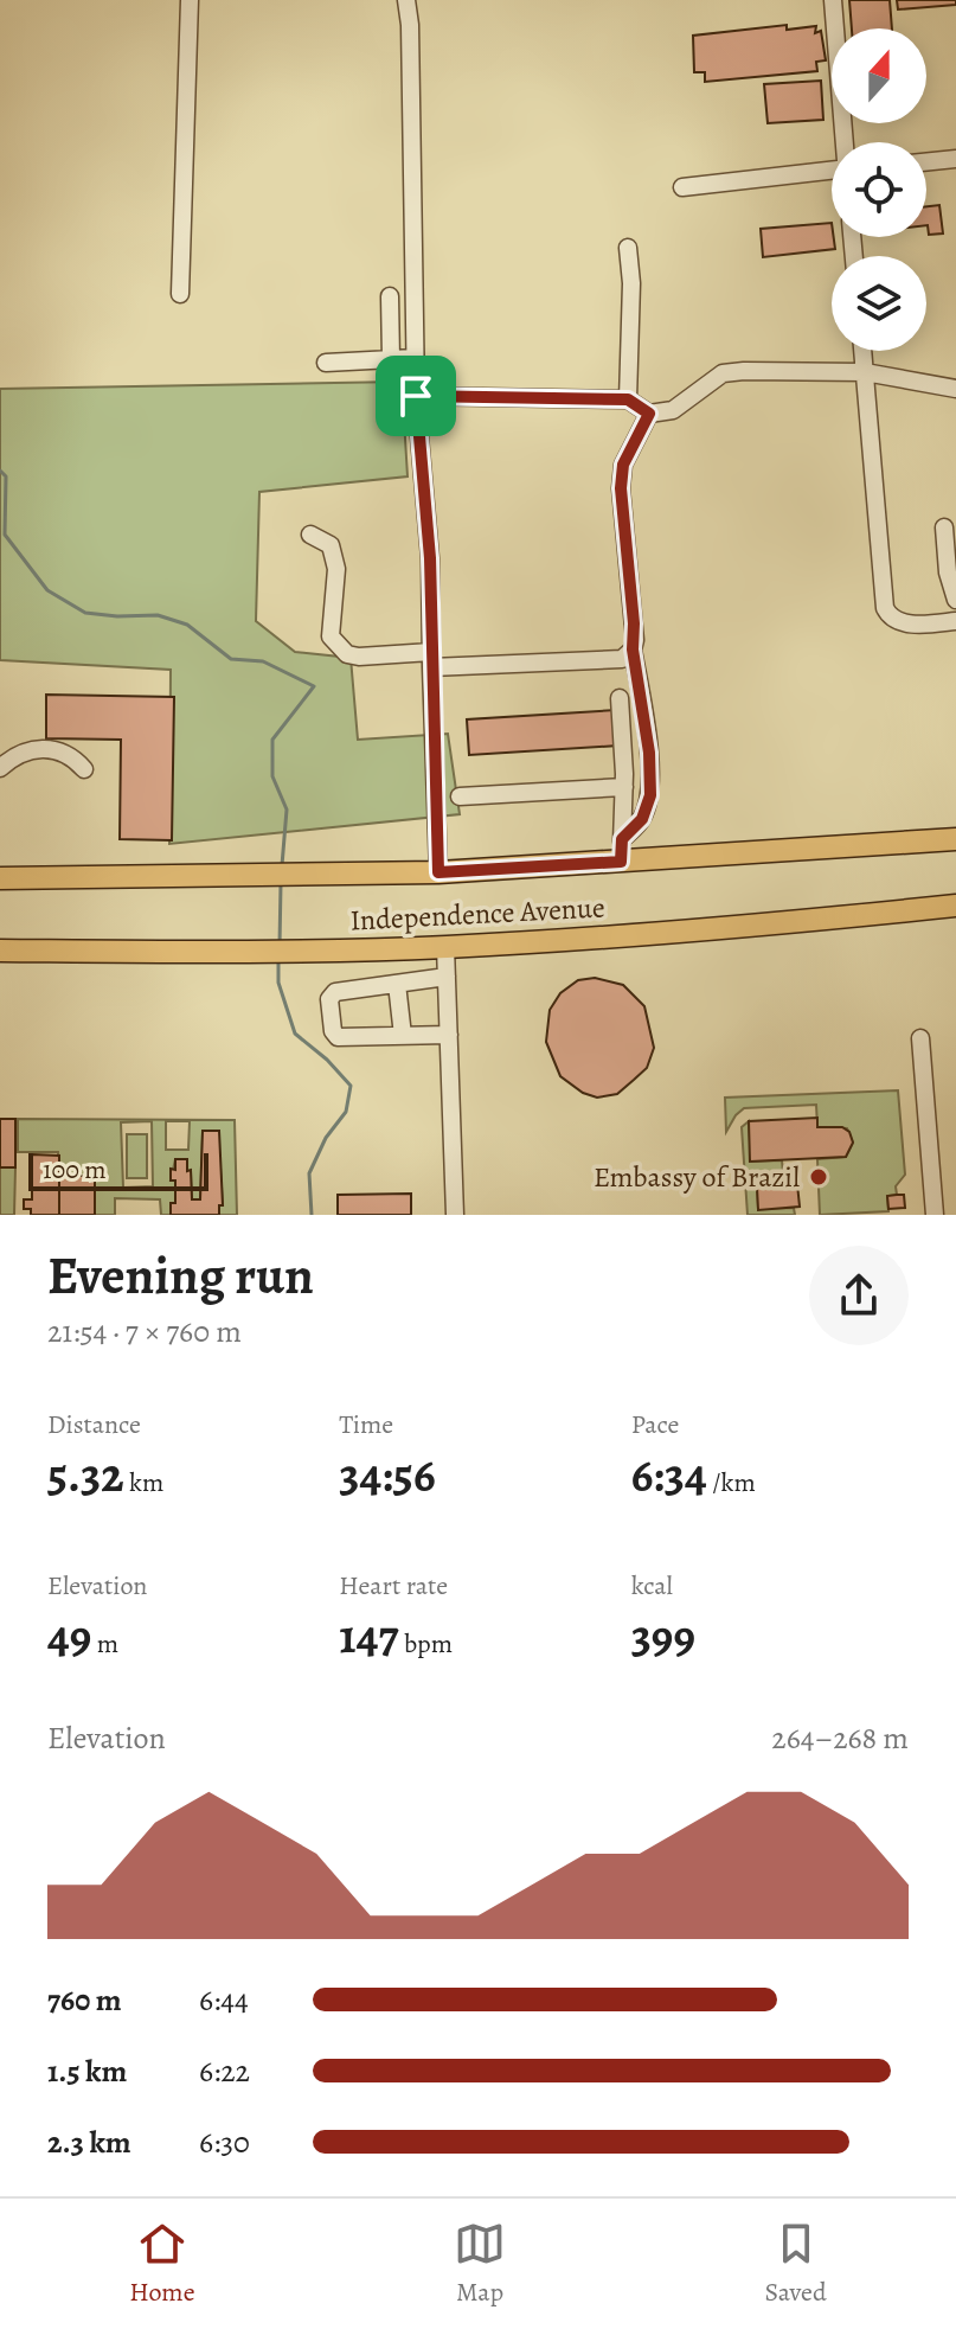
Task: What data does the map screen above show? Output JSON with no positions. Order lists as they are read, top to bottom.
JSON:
{
  "streets": {
    "main road": ["Independence Avenue"]
  },
  "places": ["Embassy of Brazil"],
  "scale_bar": "100 m",
  "north": "top",
  "page": {
    "scale": "100 m",
    "heading": ["Evening run", "21:54 · 7 × 760 m"],
    "stats": [
      ["Distance", "5.32 km"],
      ["Time", "34:56"],
      ["Pace", "6:34 /km"],
      ["Elevation", "49 m"],
      ["Heart rate", "147 bpm"],
      ["kcal", "399"]
    ],
    "chart": ["Elevation", "264–268 m"],
    "list": [
      {
        "name": "760 m",
        "note": "6:44"
      },
      {
        "name": "1.5 km",
        "note": "6:22"
      },
      {
        "name": "2.3 km",
        "note": "6:30"
      }
    ],
    "tabs": ["Home", "Map", "Saved"]
  }
}
